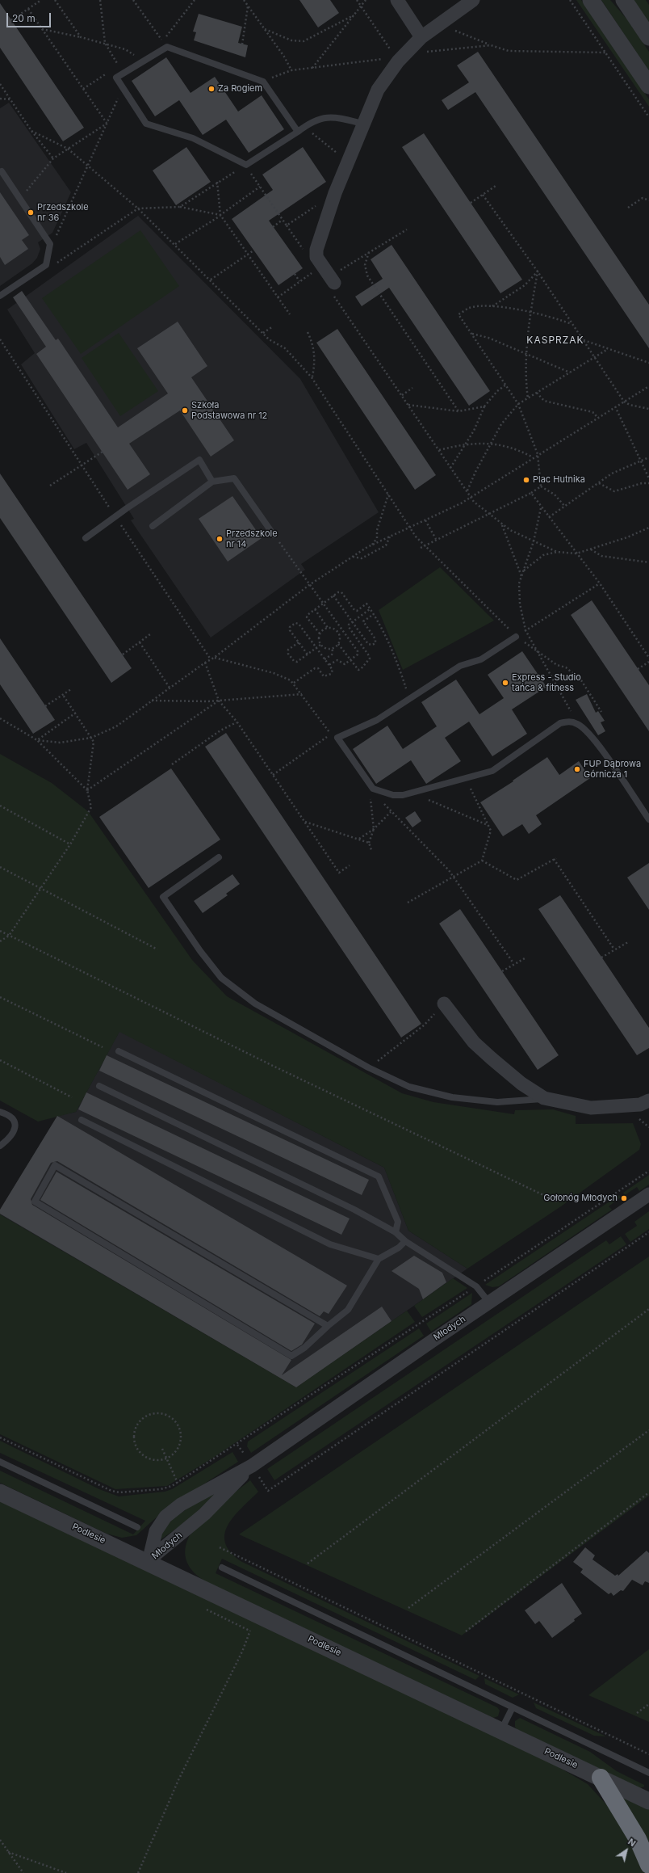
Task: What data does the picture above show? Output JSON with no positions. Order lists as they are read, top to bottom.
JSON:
{
  "streets": {
    "street": ["Młodych", "Podlesie"]
  },
  "crossings": [
    ["Młodych", "Podlesie"]
  ],
  "districts": ["KASPRZAK"],
  "places": [
    "Za Rogiem",
    "Przedszkole nr 36",
    "Szkoła Podstawowa nr 12",
    "Plac Hutnika",
    "Przedszkole nr 14",
    "Express - Studio tańca & fitness",
    "FUP Dąbrowa Górnicza 1",
    "Gołonóg Młodych"
  ],
  "scale_bar": "20 m",
  "north": "top right"
}
